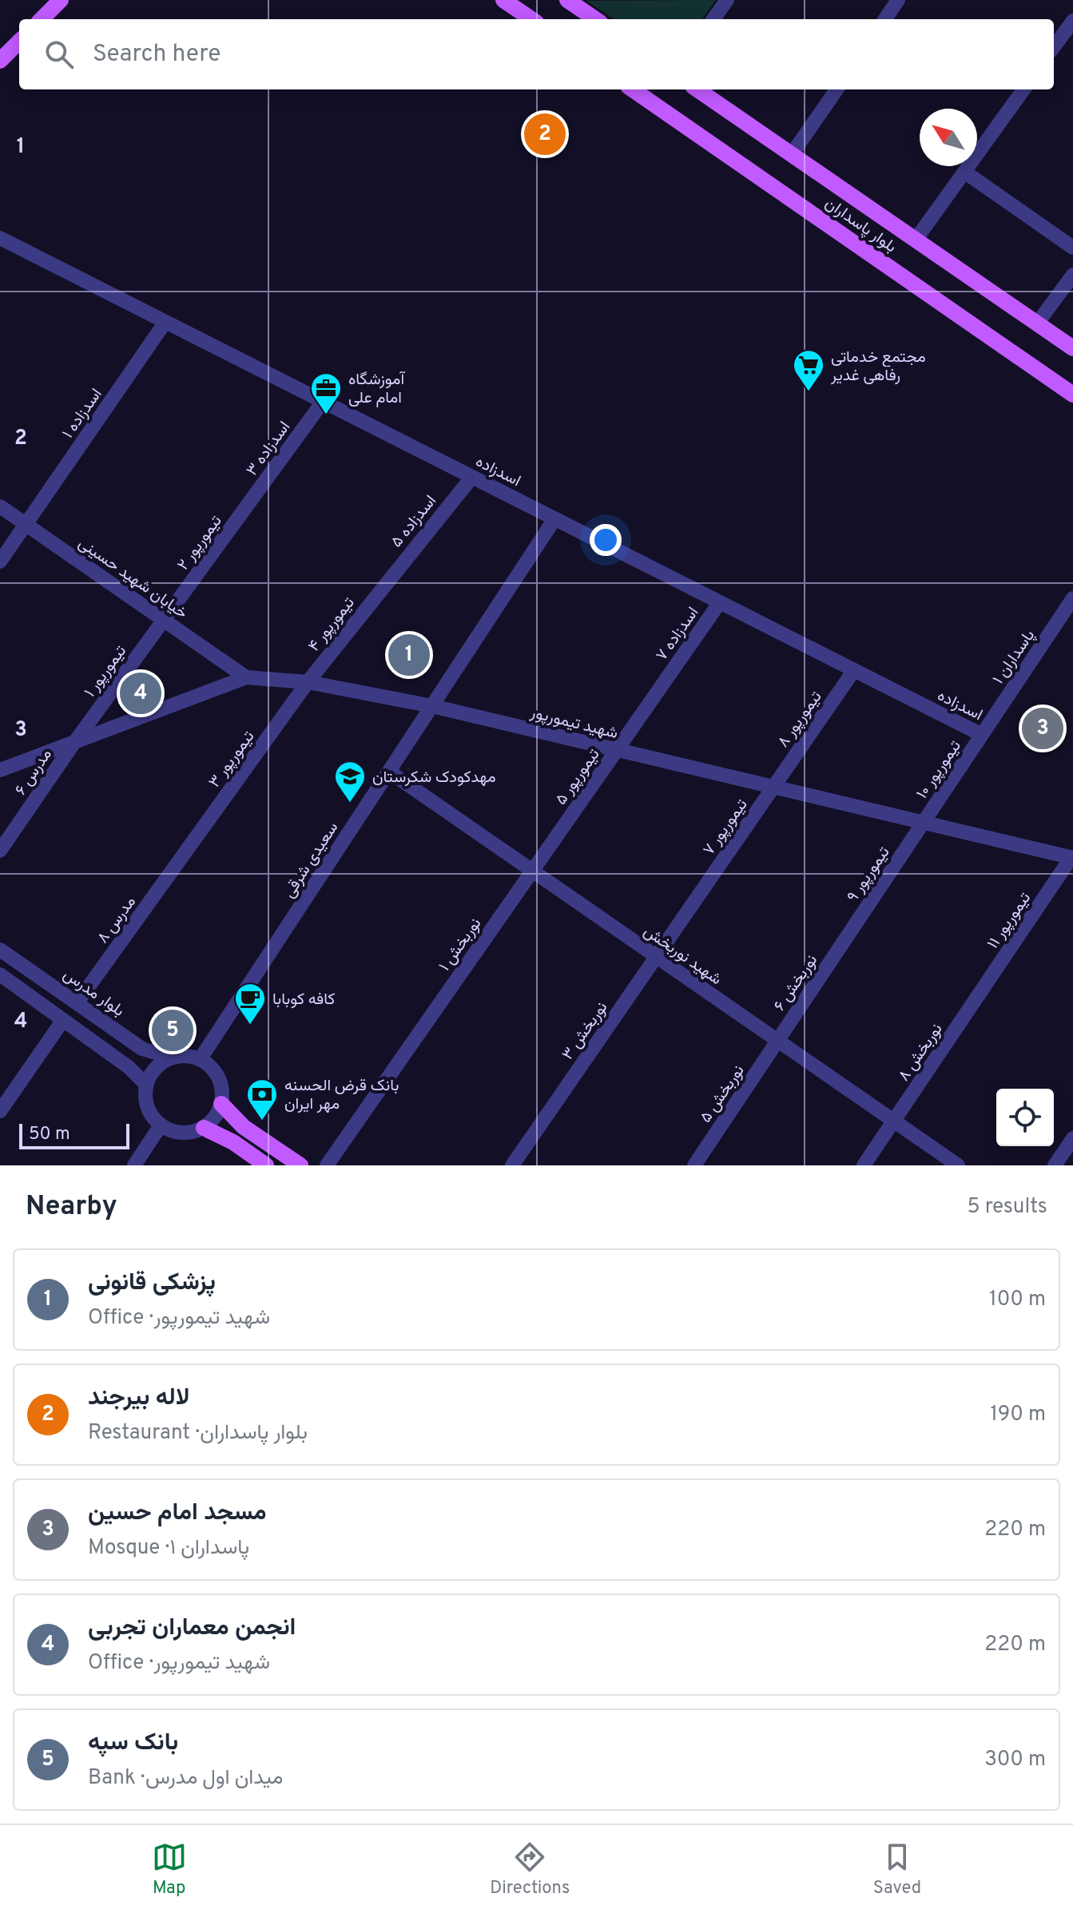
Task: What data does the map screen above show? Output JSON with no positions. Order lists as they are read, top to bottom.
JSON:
{
  "streets": {
    "main road": ["بلوار پاسداران"],
    "street": [
      "اسدزاده ۱",
      "اسدزاده ۳",
      "اسدزاده",
      "اسدزاده ۵",
      "تیمورپور ۲",
      "خیابان شهید حسینی",
      "تیمورپور ۴",
      "اسدزاده ۷",
      "پاسداران ۱",
      "تیمورپور ۱",
      "تیمورپور ۸",
      "شهید تیمورپور",
      "تیمورپور ۳",
      "تیمورپور ۱۰",
      "مدرس ۶",
      "تیمورپور ۵",
      "تیمورپور ۷",
      "سعیدی شرقی",
      "تیمورپور ۹",
      "مدرس ۸",
      "تیمورپور ۱۱",
      "نوربخش ۱",
      "شهید نوربخش",
      "نوربخش ۶",
      "بلوار مدرس",
      "نوربخش ۳",
      "نوربخش ۸",
      "نوربخش ۵"
    ]
  },
  "crossings": [
    ["اسدزاده ۱", "اسدزاده"],
    ["اسدزاده ۱", "خیابان شهید حسینی"],
    ["اسدزاده ۳", "اسدزاده"],
    ["اسدزاده ۳", "تیمورپور ۲"],
    ["اسدزاده", "اسدزاده ۵"],
    ["اسدزاده", "اسدزاده ۷"],
    ["اسدزاده", "پاسداران ۱"],
    ["اسدزاده", "تیمورپور ۸"],
    ["اسدزاده", "تیمورپور ۱۰"],
    ["اسدزاده", "سعیدی شرقی"],
    ["اسدزاده ۵", "تیمورپور ۴"],
    ["تیمورپور ۲", "خیابان شهید حسینی"],
    ["تیمورپور ۲", "تیمورپور ۱"],
    ["خیابان شهید حسینی", "تیمورپور ۱"],
    ["خیابان شهید حسینی", "شهید تیمورپور"],
    ["تیمورپور ۴", "شهید تیمورپور"],
    ["تیمورپور ۴", "تیمورپور ۳"],
    ["اسدزاده ۷", "شهید تیمورپور"],
    ["اسدزاده ۷", "تیمورپور ۵"],
    ["پاسداران ۱", "تیمورپور ۱۰"],
    ["تیمورپور ۱", "شهید تیمورپور"],
    ["تیمورپور ۱", "مدرس ۶"],
    ["تیمورپور ۸", "شهید تیمورپور"],
    ["تیمورپور ۸", "تیمورپور ۷"],
    ["شهید تیمورپور", "تیمورپور ۳"],
    ["شهید تیمورپور", "تیمورپور ۱۰"],
    ["شهید تیمورپور", "مدرس ۶"],
    ["شهید تیمورپور", "تیمورپور ۵"],
    ["شهید تیمورپور", "تیمورپور ۷"],
    ["شهید تیمورپور", "سعیدی شرقی"],
    ["شهید تیمورپور", "تیمورپور ۹"],
    ["شهید تیمورپور", "تیمورپور ۱۱"],
    ["تیمورپور ۳", "مدرس ۸"],
    ["تیمورپور ۱۰", "تیمورپور ۹"],
    ["تیمورپور ۵", "نوربخش ۱"],
    ["تیمورپور ۵", "شهید نوربخش"],
    ["تیمورپور ۷", "شهید نوربخش"],
    ["تیمورپور ۷", "نوربخش ۳"],
    ["سعیدی شرقی", "شهید نوربخش"],
    ["سعیدی شرقی", "بلوار مدرس"],
    ["تیمورپور ۹", "نوربخش ۶"],
    ["مدرس ۸", "بلوار مدرس"],
    ["تیمورپور ۱۱", "نوربخش ۸"],
    ["نوربخش ۱", "شهید نوربخش"],
    ["شهید نوربخش", "نوربخش ۶"],
    ["شهید نوربخش", "نوربخش ۳"],
    ["شهید نوربخش", "نوربخش ۸"],
    ["شهید نوربخش", "نوربخش ۵"],
    ["نوربخش ۶", "نوربخش ۵"]
  ],
  "places": {
    "supermarket": ["مجتمع خدماتی رفاهی غدیر"],
    "office": ["آموزشگاه امام علی"],
    "school or university": ["مهدکودک شکرستان"],
    "cafe": ["کافه کوبابا"],
    "bank": ["بانک قرض الحسنه مهر ایران"]
  },
  "scale_bar": "50 m",
  "north": "top left",
  "page": {
    "search": "Search here",
    "pins": [
      "2",
      "1",
      "4",
      "3",
      "5"
    ],
    "scale": "50 m",
    "heading": ["Nearby", "5 results"],
    "list": [
      {
        "mark": "1",
        "name": "پزشکی قانونی",
        "note": "Office · شهید تیمورپور",
        "value": "100 m"
      },
      {
        "mark": "2",
        "name": "لاله بیرجند",
        "note": "Restaurant · بلوار پاسداران",
        "value": "190 m"
      },
      {
        "mark": "3",
        "name": "مسجد امام حسین",
        "note": "Mosque · پاسداران ۱",
        "value": "220 m"
      },
      {
        "mark": "4",
        "name": "انجمن معماران تجربی",
        "note": "Office · شهید تیمورپور",
        "value": "220 m"
      },
      {
        "mark": "5",
        "name": "بانک سپه",
        "note": "Bank · میدان اول مدرس",
        "value": "300 m"
      }
    ],
    "nav": ["Map", "Directions", "Saved"]
  },
  "grid": {
    "rows": [
      "1",
      "2",
      "3",
      "4"
    ]
  }
}
